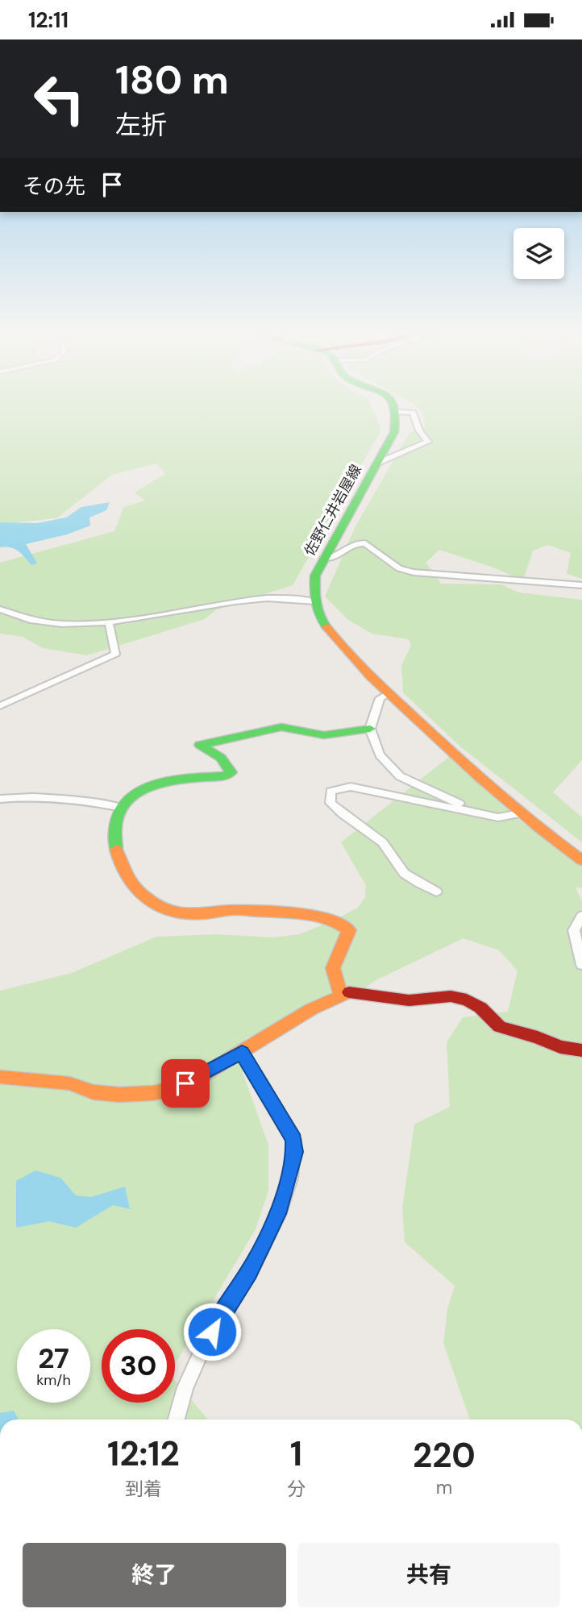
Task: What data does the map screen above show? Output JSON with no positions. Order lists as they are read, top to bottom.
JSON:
{
  "streets": {
    "main road": ["佐野仁井岩屋線"]
  },
  "page": {
    "status": "12:11",
    "turn": ["180 m", "左折"],
    "then": "その先",
    "speed": "27 km/h",
    "limit": "30",
    "eta": [
      "12:12",
      "到着",
      "1",
      "分",
      "220",
      "m"
    ],
    "buttons": ["終了", "共有"]
  }
}
